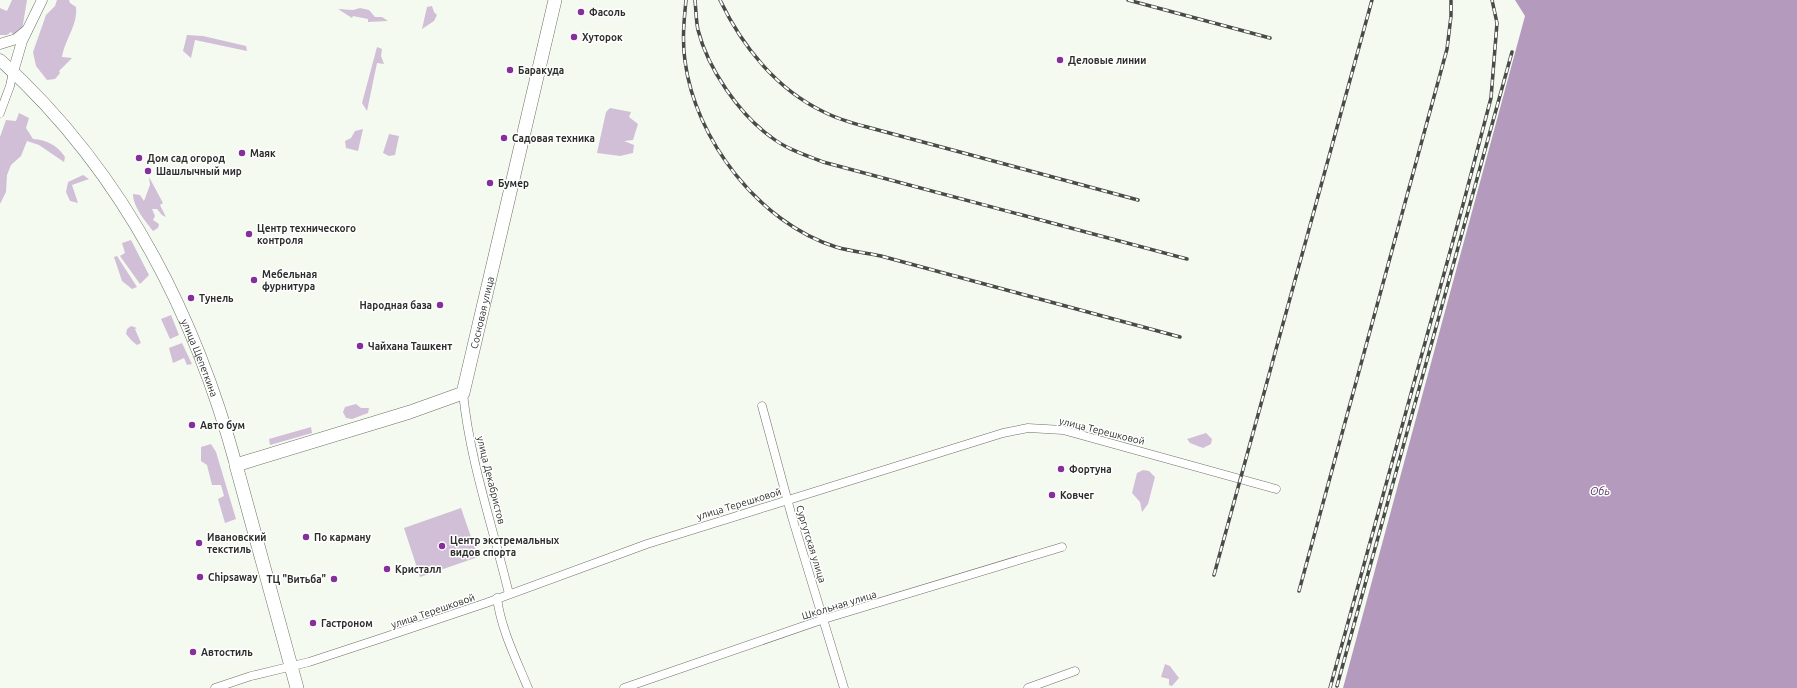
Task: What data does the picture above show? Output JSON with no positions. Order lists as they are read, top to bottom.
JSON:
{
  "streets": {
    "main road": ["Сосновая улица", "улица Щепеткина"],
    "street": [
      "улица Терешковой",
      "улица Декабристов",
      "Сургутская улица",
      "Школьная улица"
    ]
  },
  "crossings": [
    ["Сосновая улица", "улица Декабристов"],
    ["улица Щепеткина", "улица Терешковой"],
    ["улица Терешковой", "улица Декабристов"],
    ["улица Терешковой", "Сургутская улица"],
    ["Сургутская улица", "Школьная улица"]
  ],
  "water": ["Обь"],
  "places": [
    "Фасоль",
    "Хуторок",
    "Деловые линии",
    "Баракуда",
    "Садовая техника",
    "Маяк",
    "Дом сад огород",
    "Шашлычный мир",
    "Бумер",
    "Центр технического контроля",
    "Мебельная фурнитура",
    "Тунель",
    "Народная база",
    "Чайхана Ташкент",
    "Авто бум",
    "Фортуна",
    "Ковчег",
    "По карману",
    "Ивановский текстиль",
    "Центр экстремальных видов спорта",
    "Кристалл",
    "Chipsaway",
    "ТЦ \"Витьба\"",
    "Гастроном",
    "Автостиль"
  ]
}
